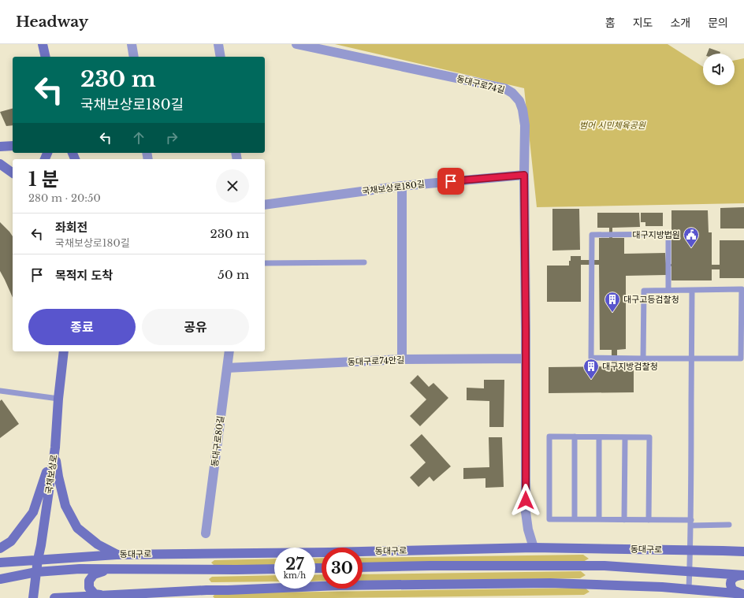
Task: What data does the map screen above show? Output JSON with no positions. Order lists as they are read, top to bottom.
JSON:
{
  "streets": {
    "main road": ["국채보상로", "동대구로"],
    "street": [
      "동대구로74길",
      "국채보상로180길",
      "동대구로74안길",
      "동대구로80길"
    ]
  },
  "crossings": [
    ["동대구로74길", "국채보상로180길"],
    ["동대구로74길", "동대구로74안길"],
    ["동대구로74길", "동대구로"],
    ["동대구로74안길", "동대구로80길"],
    ["국채보상로", "동대구로"]
  ],
  "parks": ["범어 시민체육공원"],
  "places": {
    "public building": ["대구지방법원"],
    "building": ["대구고등검찰청", "대구지방검찰청"]
  },
  "page": {
    "header": "Headway",
    "nav": [
      "홈",
      "지도",
      "소개",
      "문의"
    ],
    "turn": ["230 m", "국채보상로180길"],
    "heading": ["1 분", "280 m · 20:50"],
    "list": [
      {
        "name": "좌회전",
        "note": "국채보상로180길",
        "value": "230 m"
      },
      {
        "name": "목적지 도착",
        "value": "50 m"
      }
    ],
    "buttons": ["종료", "공유"],
    "speed": "27 km/h",
    "limit": "30"
  }
}
